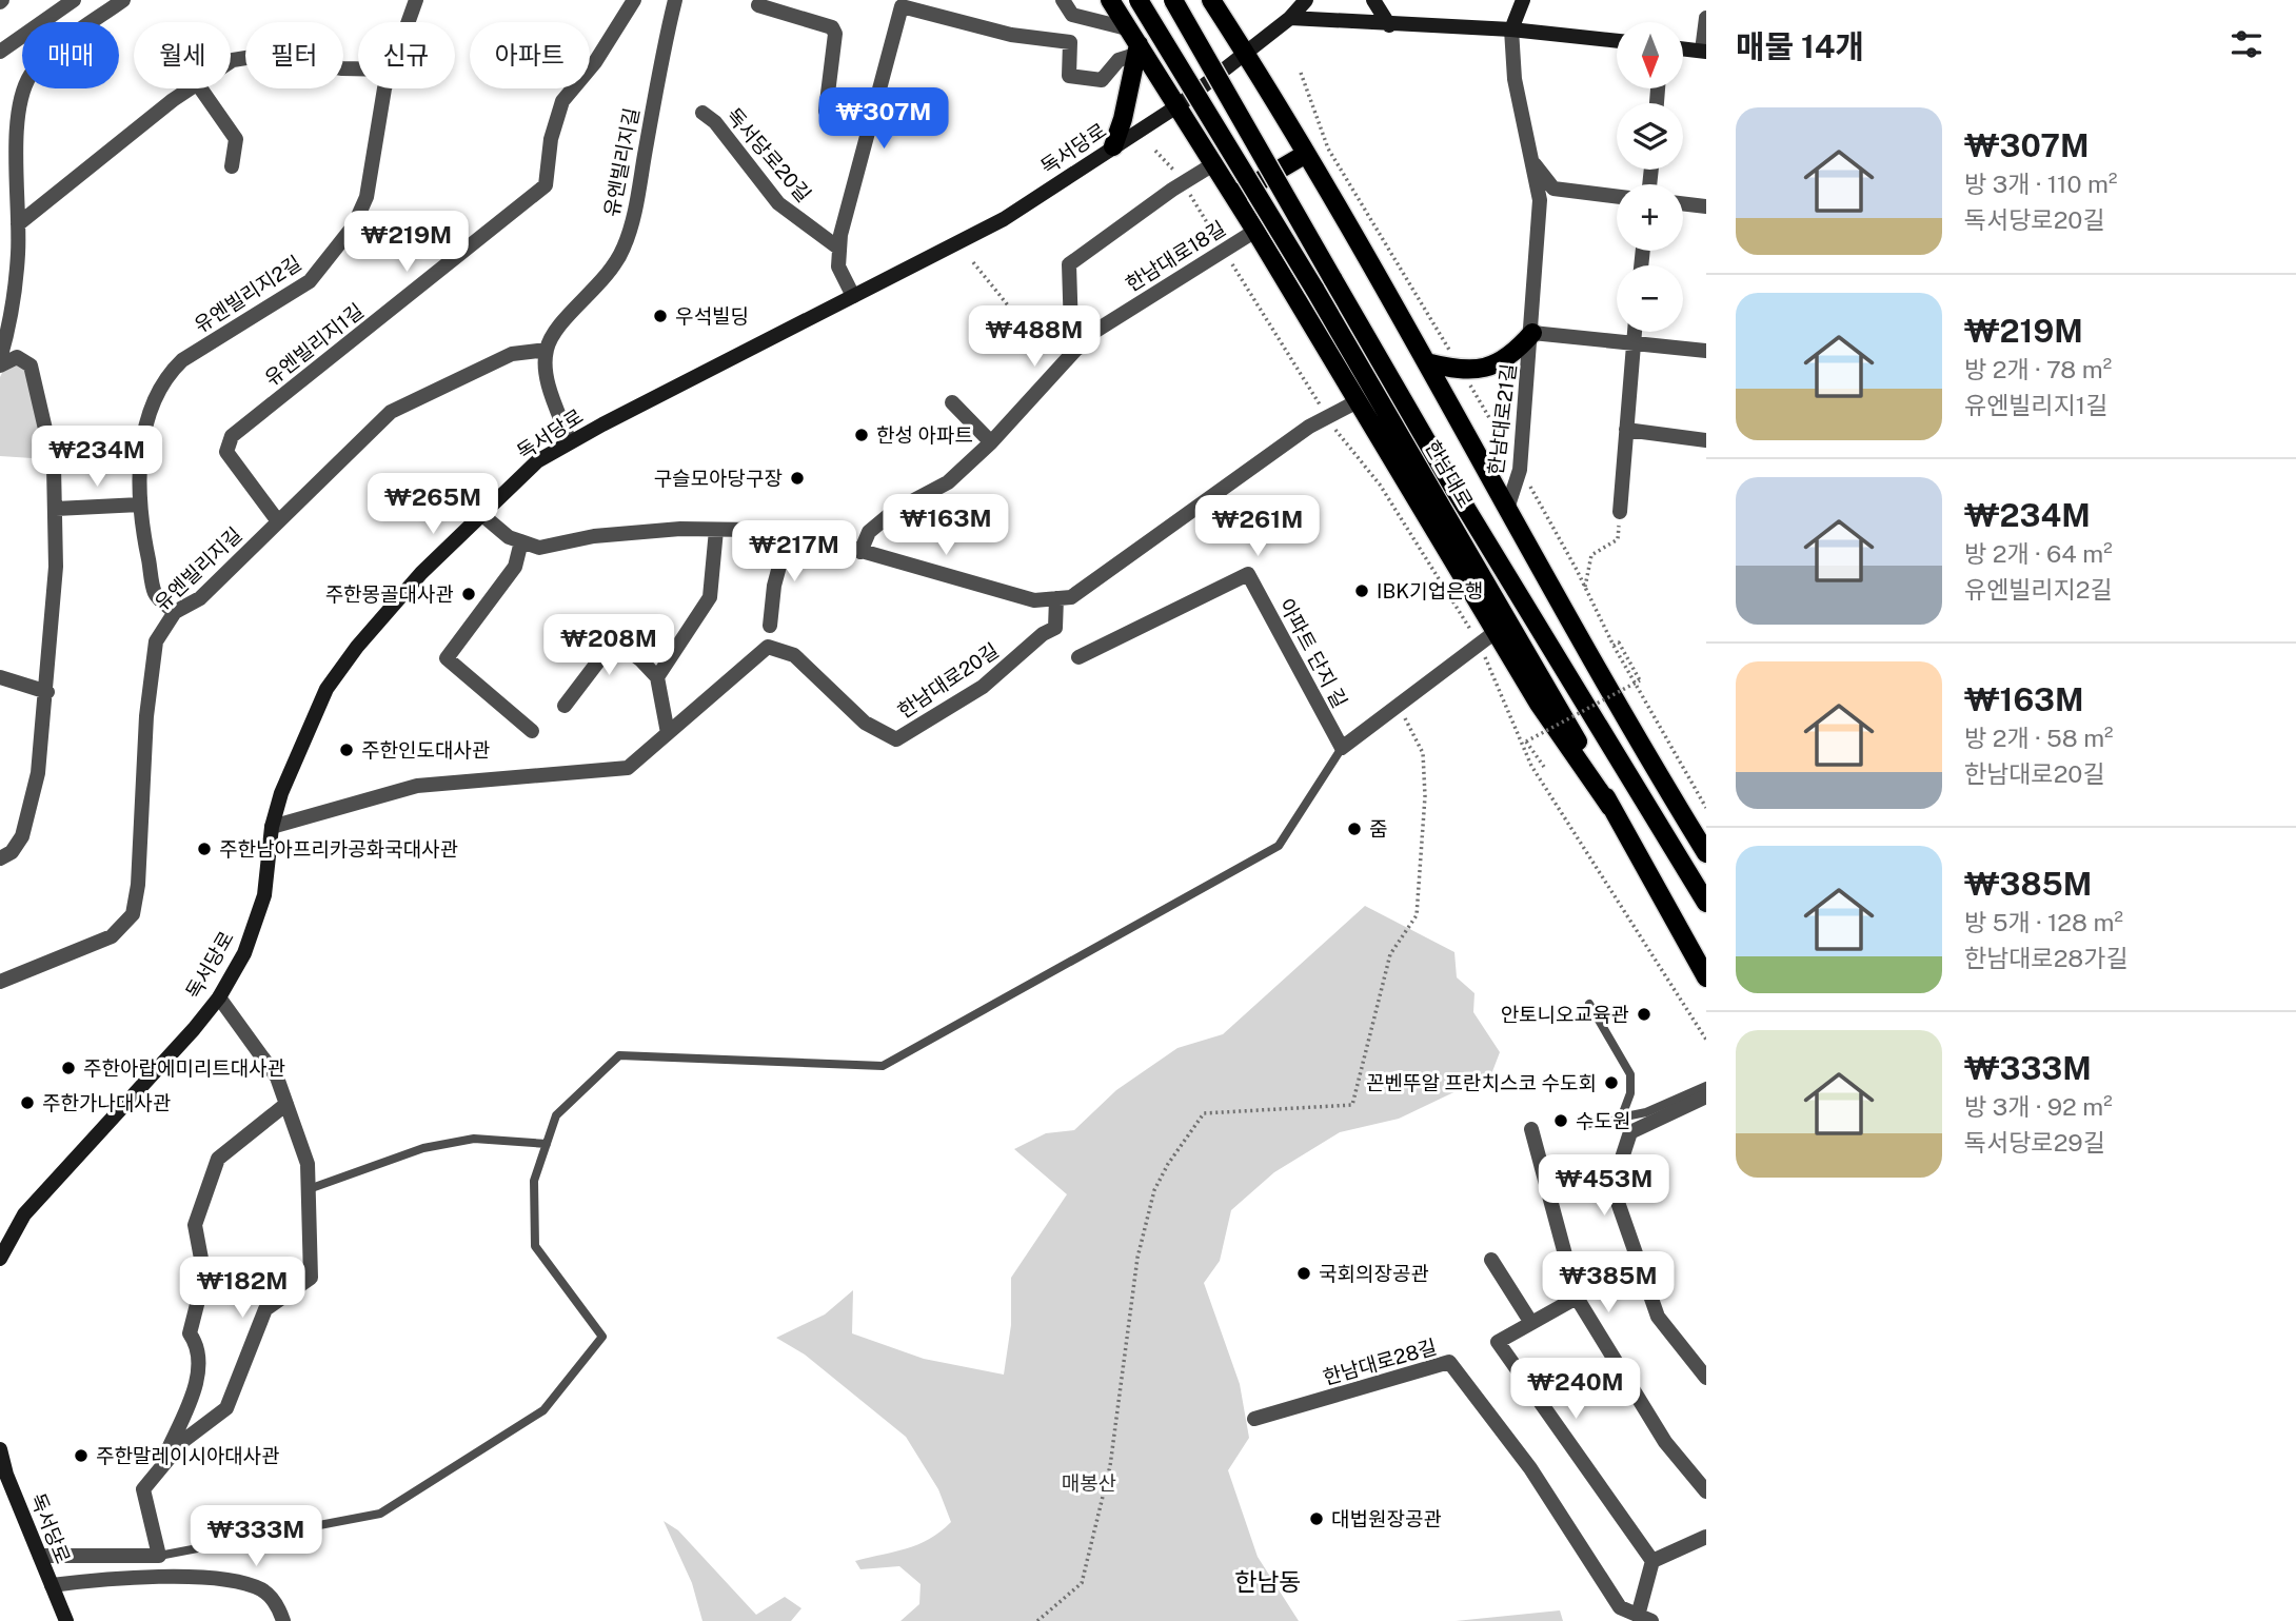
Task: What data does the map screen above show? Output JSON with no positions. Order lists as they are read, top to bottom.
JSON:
{
  "streets": {
    "main road": ["독서당로", "한남대로"],
    "street": [
      "독서당로20길",
      "유엔빌리지길",
      "한남대로18길",
      "유엔빌리지2길",
      "유엔빌리지1길",
      "한남대로21길",
      "아파트 단지 길",
      "한남대로20길",
      "한남대로28길"
    ]
  },
  "crossings": [
    ["독서당로", "한남대로20길"],
    ["유엔빌리지길", "유엔빌리지2길"],
    ["유엔빌리지길", "유엔빌리지1길"]
  ],
  "districts": ["한남동"],
  "parks": ["매봉산"],
  "places": [
    "우석빌딩",
    "한성 아파트",
    "구슬모아당구장",
    "IBK기업은행",
    "주한몽골대사관",
    "주한인도대사관",
    "줌",
    "주한남아프리카공화국대사관",
    "안토니오교육관",
    "주한아랍에미리트대사관",
    "꼰벤뚜알 프란치스코 수도회",
    "주한가나대사관",
    "수도원",
    "국회의장공관",
    "주한말레이시아대사관",
    "대법원장공관"
  ],
  "north": "bottom",
  "page": {
    "heading": "매물 14개",
    "map_buttons": ["+", "−"],
    "chip": [
      "매매",
      "월세",
      "필터",
      "신규",
      "아파트"
    ],
    "price": [
      "₩307M",
      "₩219M",
      "₩488M",
      "₩234M",
      "₩265M",
      "₩163M",
      "₩261M",
      "₩217M",
      "₩208M",
      "₩453M",
      "₩385M",
      "₩182M",
      "₩240M",
      "₩333M"
    ],
    "list": [
      {
        "name": "₩307M",
        "note": "방 3개 · 110 m² · 독서당로20길"
      },
      {
        "name": "₩219M",
        "note": "방 2개 · 78 m² · 유엔빌리지1길"
      },
      {
        "name": "₩234M",
        "note": "방 2개 · 64 m² · 유엔빌리지2길"
      },
      {
        "name": "₩163M",
        "note": "방 2개 · 58 m² · 한남대로20길"
      },
      {
        "name": "₩385M",
        "note": "방 5개 · 128 m² · 한남대로28가길"
      },
      {
        "name": "₩333M",
        "note": "방 3개 · 92 m² · 독서당로29길"
      }
    ]
  }
}
